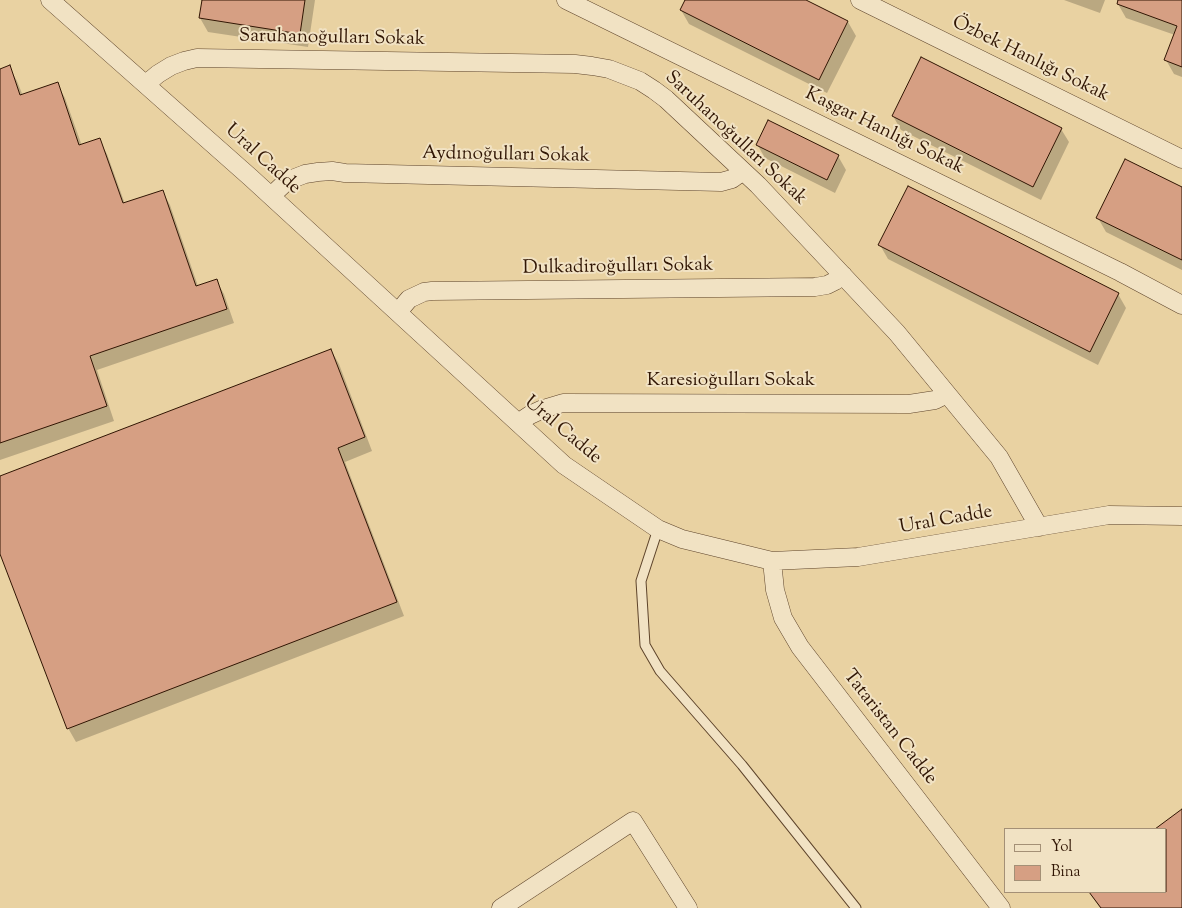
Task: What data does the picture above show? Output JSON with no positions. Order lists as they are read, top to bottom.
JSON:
{
  "streets": {
    "street": [
      "Saruhanoğulları Sokak",
      "Özbek Hanlığı Sokak",
      "Kaşgar Hanlığı Sokak",
      "Aydınoğulları Sokak",
      "Ural Cadde",
      "Dulkadiroğulları Sokak",
      "Karesioğulları Sokak",
      "Tataristan Cadde"
    ]
  },
  "crossings": [
    ["Saruhanoğulları Sokak", "Aydınoğulları Sokak"],
    ["Saruhanoğulları Sokak", "Ural Cadde"],
    ["Saruhanoğulları Sokak", "Dulkadiroğulları Sokak"],
    ["Saruhanoğulları Sokak", "Karesioğulları Sokak"],
    ["Aydınoğulları Sokak", "Ural Cadde"],
    ["Ural Cadde", "Dulkadiroğulları Sokak"],
    ["Ural Cadde", "Karesioğulları Sokak"],
    ["Ural Cadde", "Tataristan Cadde"]
  ],
  "legend": ["Yol", "Bina"]
}
